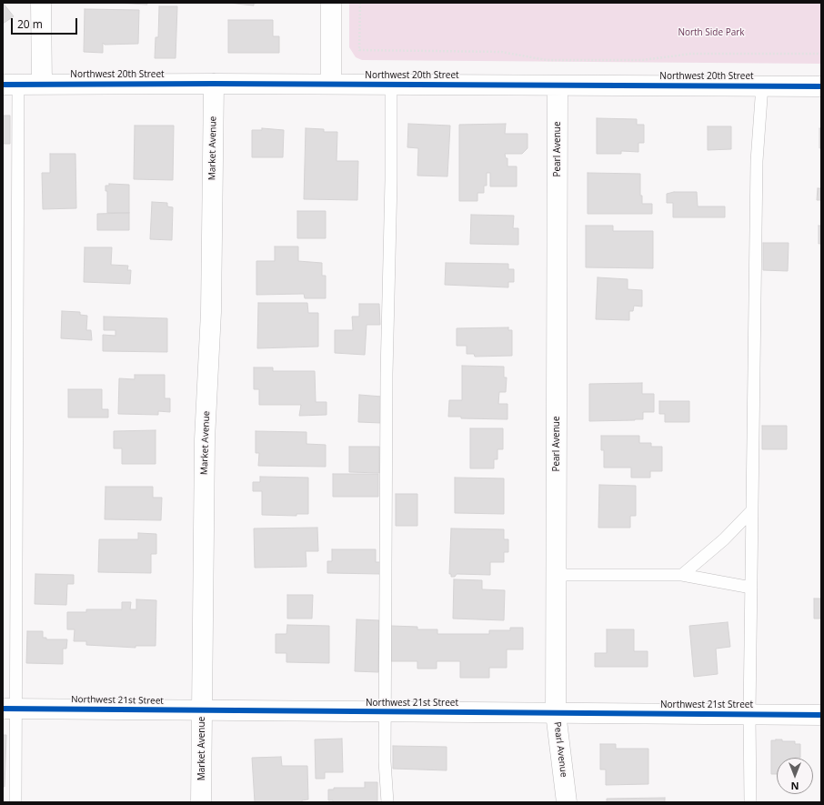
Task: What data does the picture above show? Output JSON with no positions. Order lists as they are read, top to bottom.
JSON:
{
  "streets": {
    "street": [
      "Northwest 20th Street",
      "Market Avenue",
      "Pearl Avenue",
      "Northwest 21st Street"
    ]
  },
  "crossings": [
    ["Northwest 20th Street", "Market Avenue"],
    ["Northwest 20th Street", "Pearl Avenue"],
    ["Market Avenue", "Northwest 21st Street"],
    ["Pearl Avenue", "Northwest 21st Street"]
  ],
  "parks": ["North Side Park"],
  "scale_bar": "20 m",
  "north": "bottom"
}
